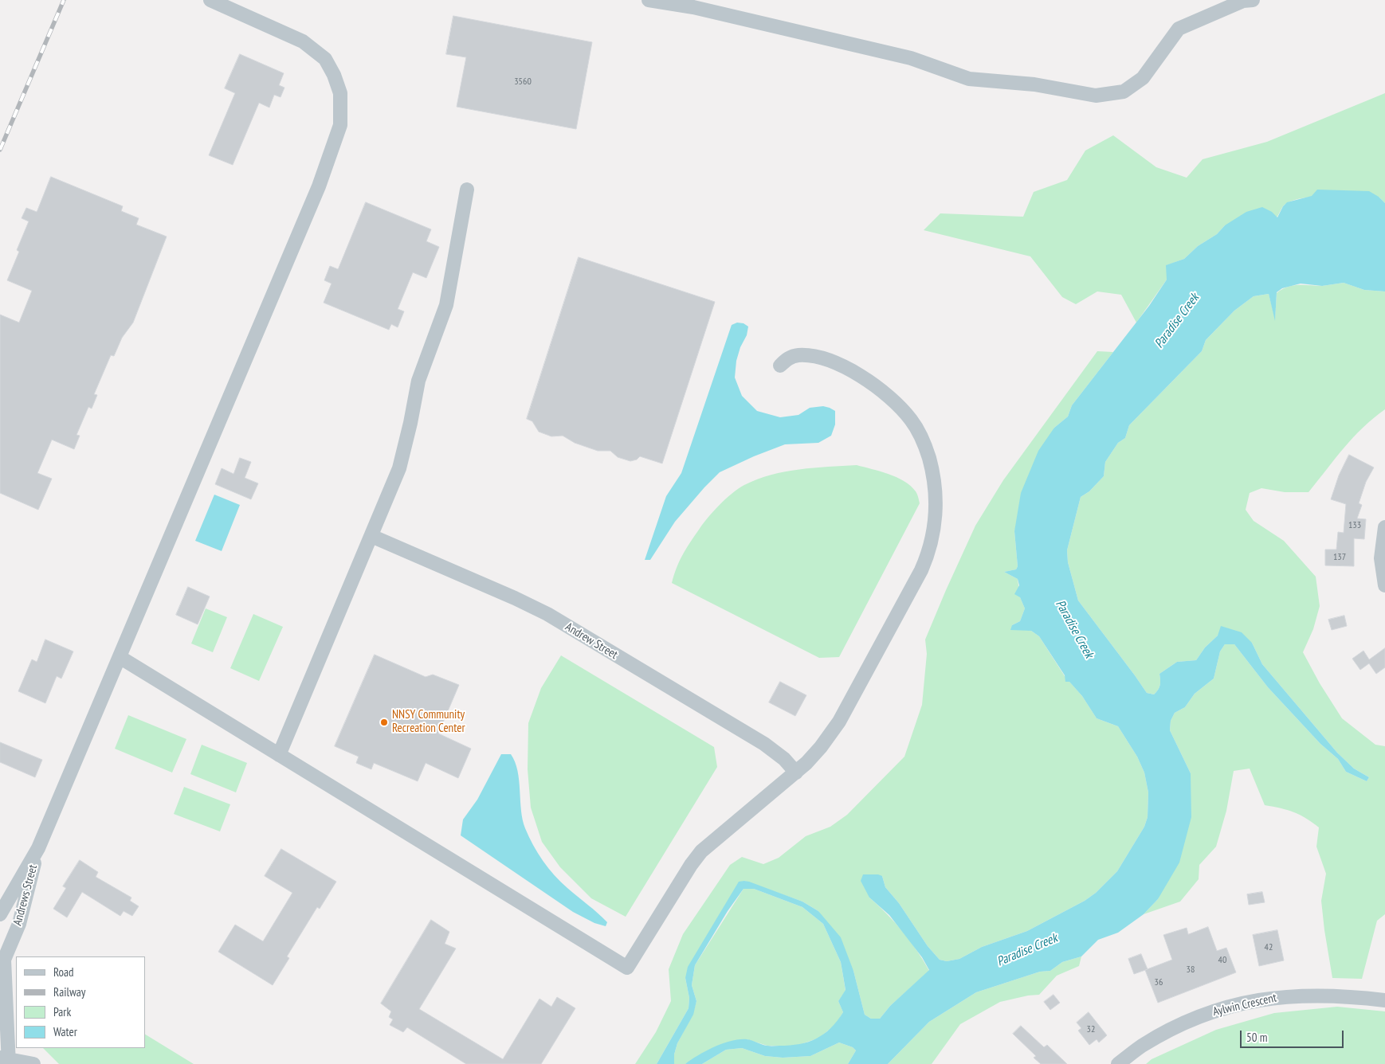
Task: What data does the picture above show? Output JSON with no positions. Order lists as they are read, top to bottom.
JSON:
{
  "streets": {
    "street": ["Andrew Street", "Andrews Street", "Aylwin Crescent"]
  },
  "water": ["Paradise Creek"],
  "places": ["NNSY Community Recreation Center"],
  "house_numbers": [
    "3560",
    "133",
    "137",
    "42",
    "40",
    "38",
    "36",
    "32"
  ],
  "legend": [
    "Road",
    "Railway",
    "Park",
    "Water"
  ],
  "scale_bar": "50 m"
}
